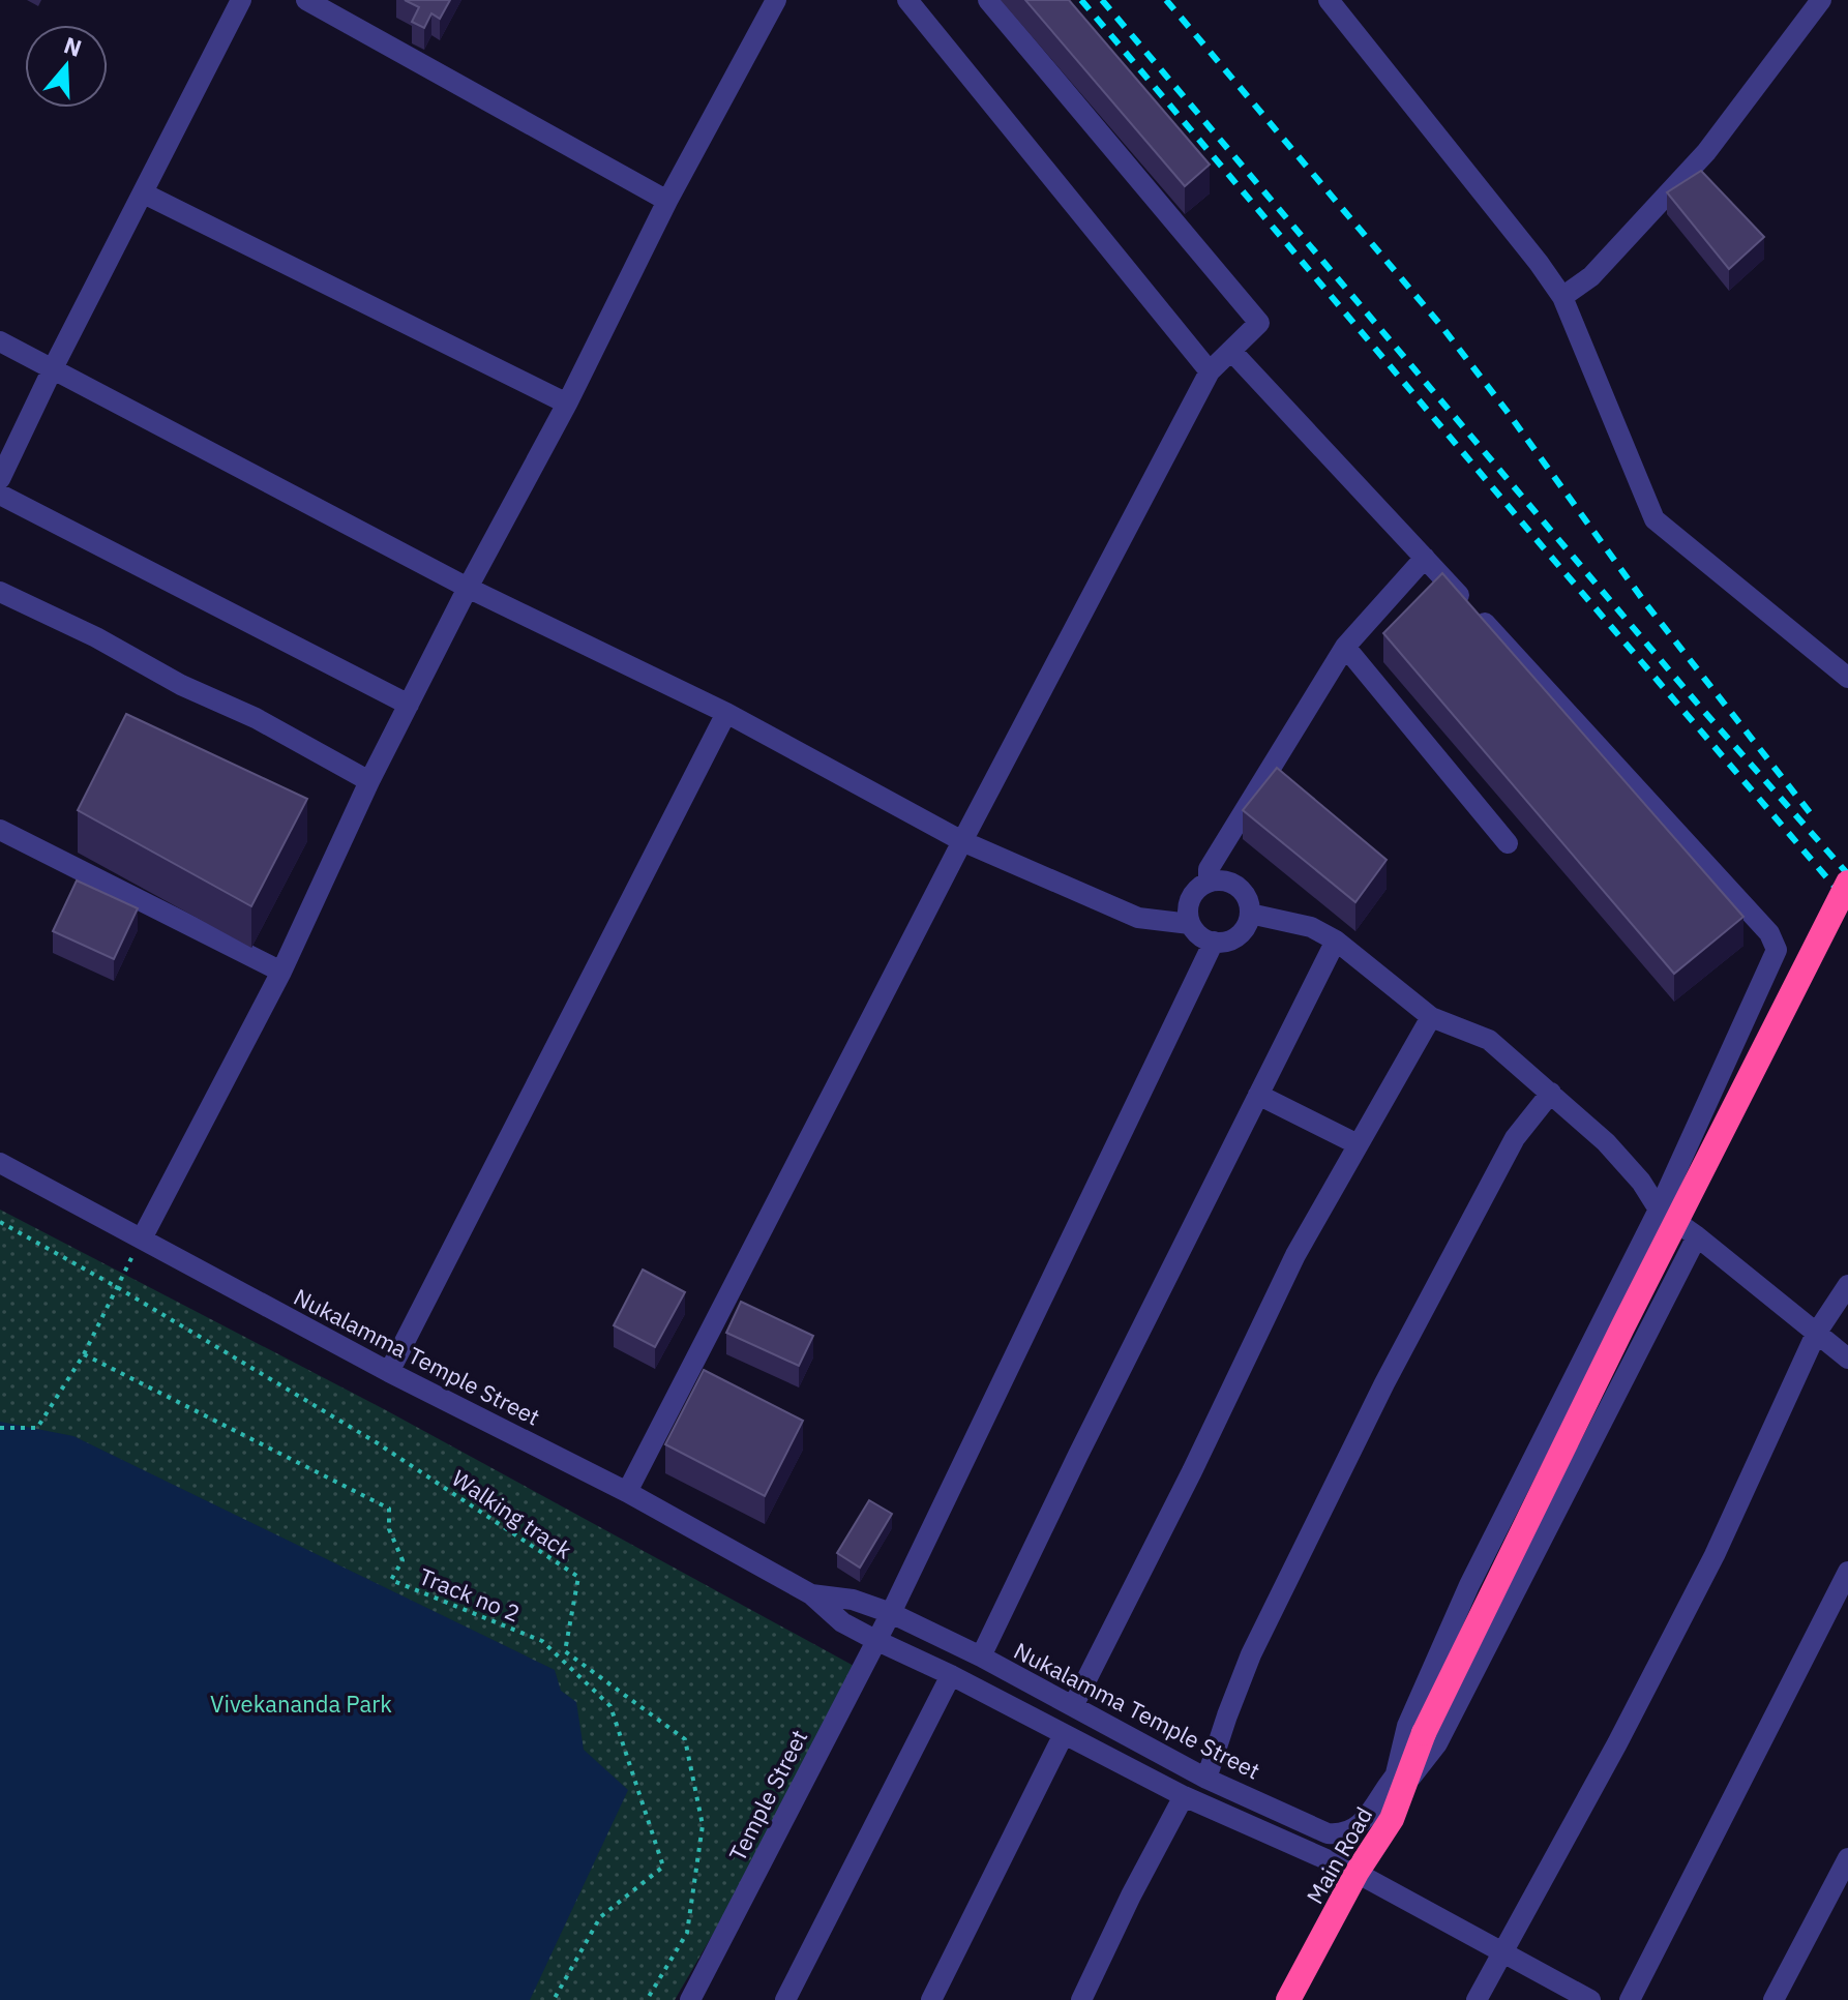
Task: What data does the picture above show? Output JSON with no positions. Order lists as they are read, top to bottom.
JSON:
{
  "streets": {
    "highway": ["Main Road"],
    "street": ["Nukalamma Temple Street", "Temple Street"],
    "path": ["Walking track", "Track no 2"]
  },
  "crossings": [
    ["Nukalamma Temple Street", "Temple Street"],
    ["Nukalamma Temple Street", "Main Road"]
  ],
  "parks": ["Vivekananda Park"],
  "north": "top"
}
